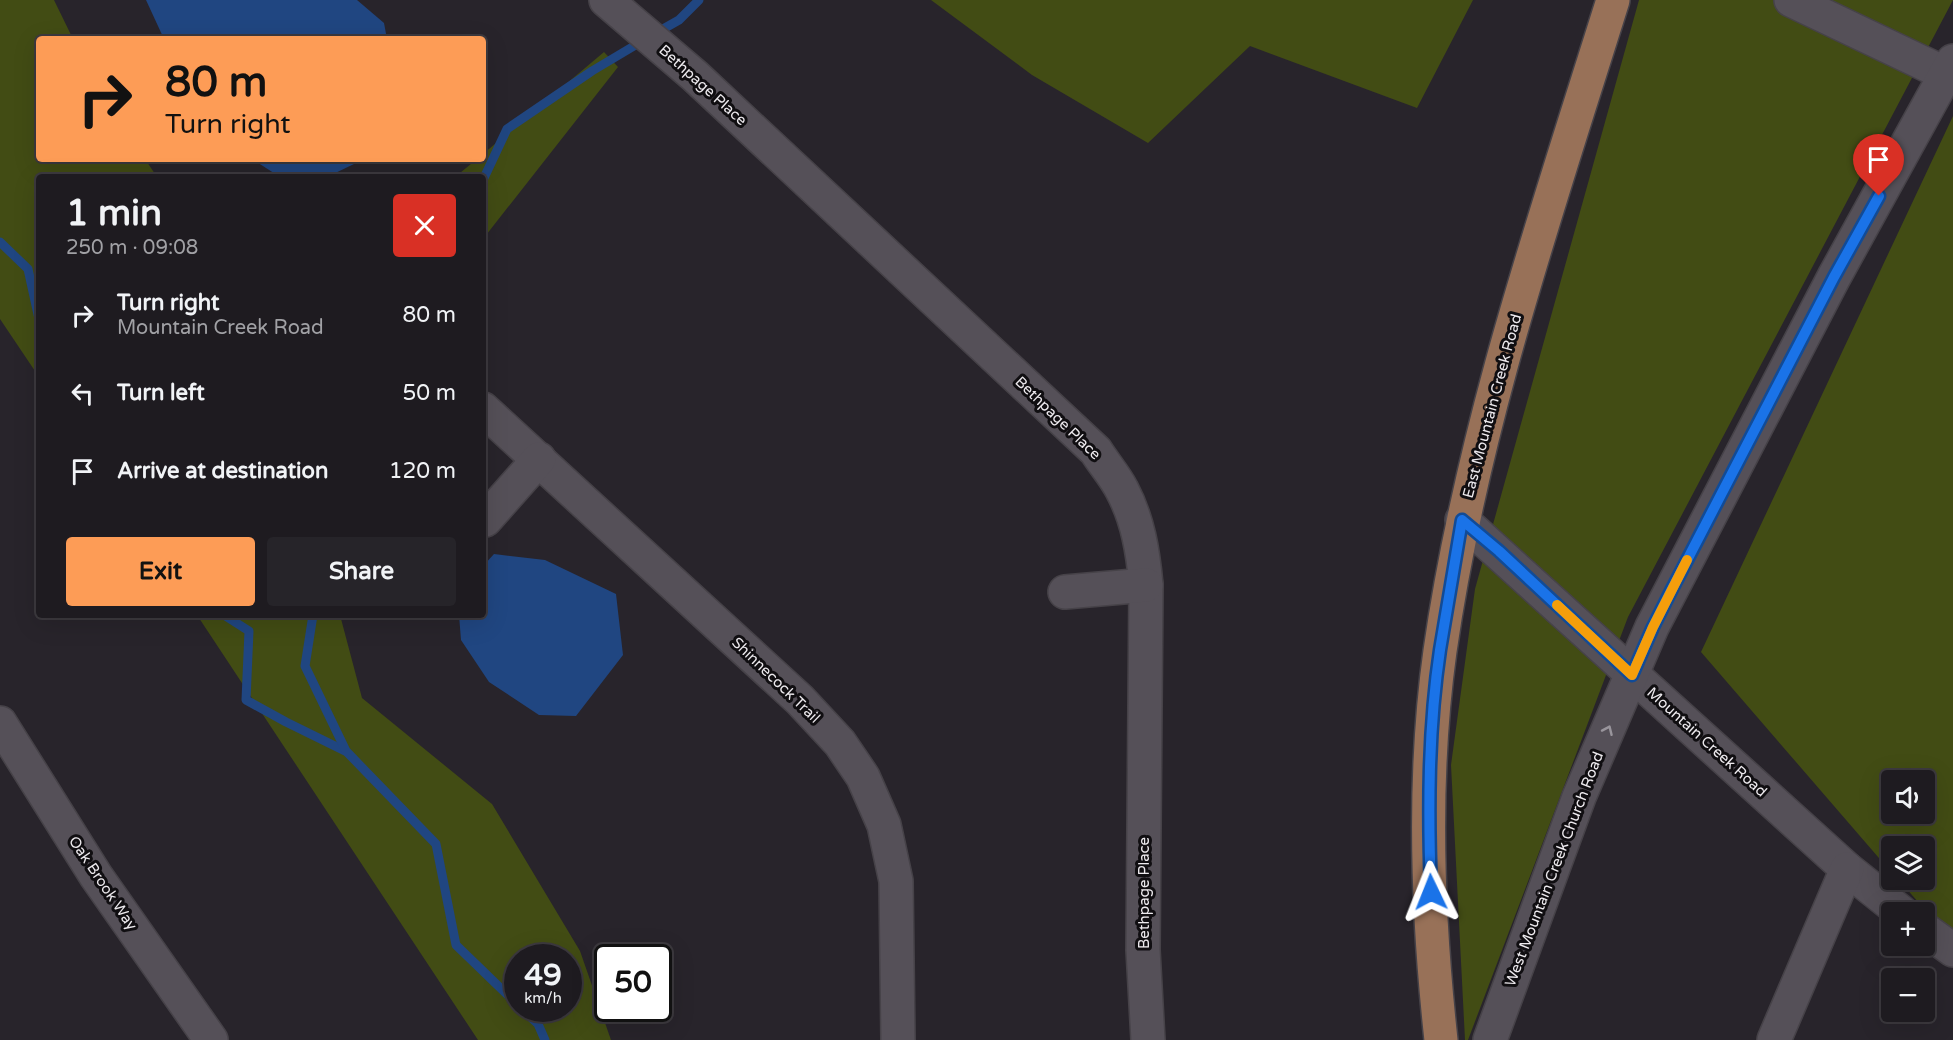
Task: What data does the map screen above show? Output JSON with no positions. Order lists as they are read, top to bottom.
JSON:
{
  "streets": {
    "main road": ["East Mountain Creek Road"],
    "street": [
      "Bethpage Place",
      "Shinnecock Trail",
      "Mountain Creek Road",
      "West Mountain Creek Church Road",
      "Oak Brook Way"
    ]
  },
  "crossings": [
    ["East Mountain Creek Road", "Mountain Creek Road"],
    ["Mountain Creek Road", "West Mountain Creek Church Road"]
  ],
  "page": {
    "turn": ["80 m", "Turn right"],
    "heading": ["1 min", "250 m · 09:08"],
    "list": [
      {
        "name": "Turn right",
        "note": "Mountain Creek Road",
        "value": "80 m"
      },
      {
        "name": "Turn left",
        "value": "50 m"
      },
      {
        "name": "Arrive at destination",
        "value": "120 m"
      }
    ],
    "buttons": ["Exit", "Share"],
    "map_buttons": ["+", "−"],
    "speed": "49 km/h",
    "limit": "50"
  }
}
